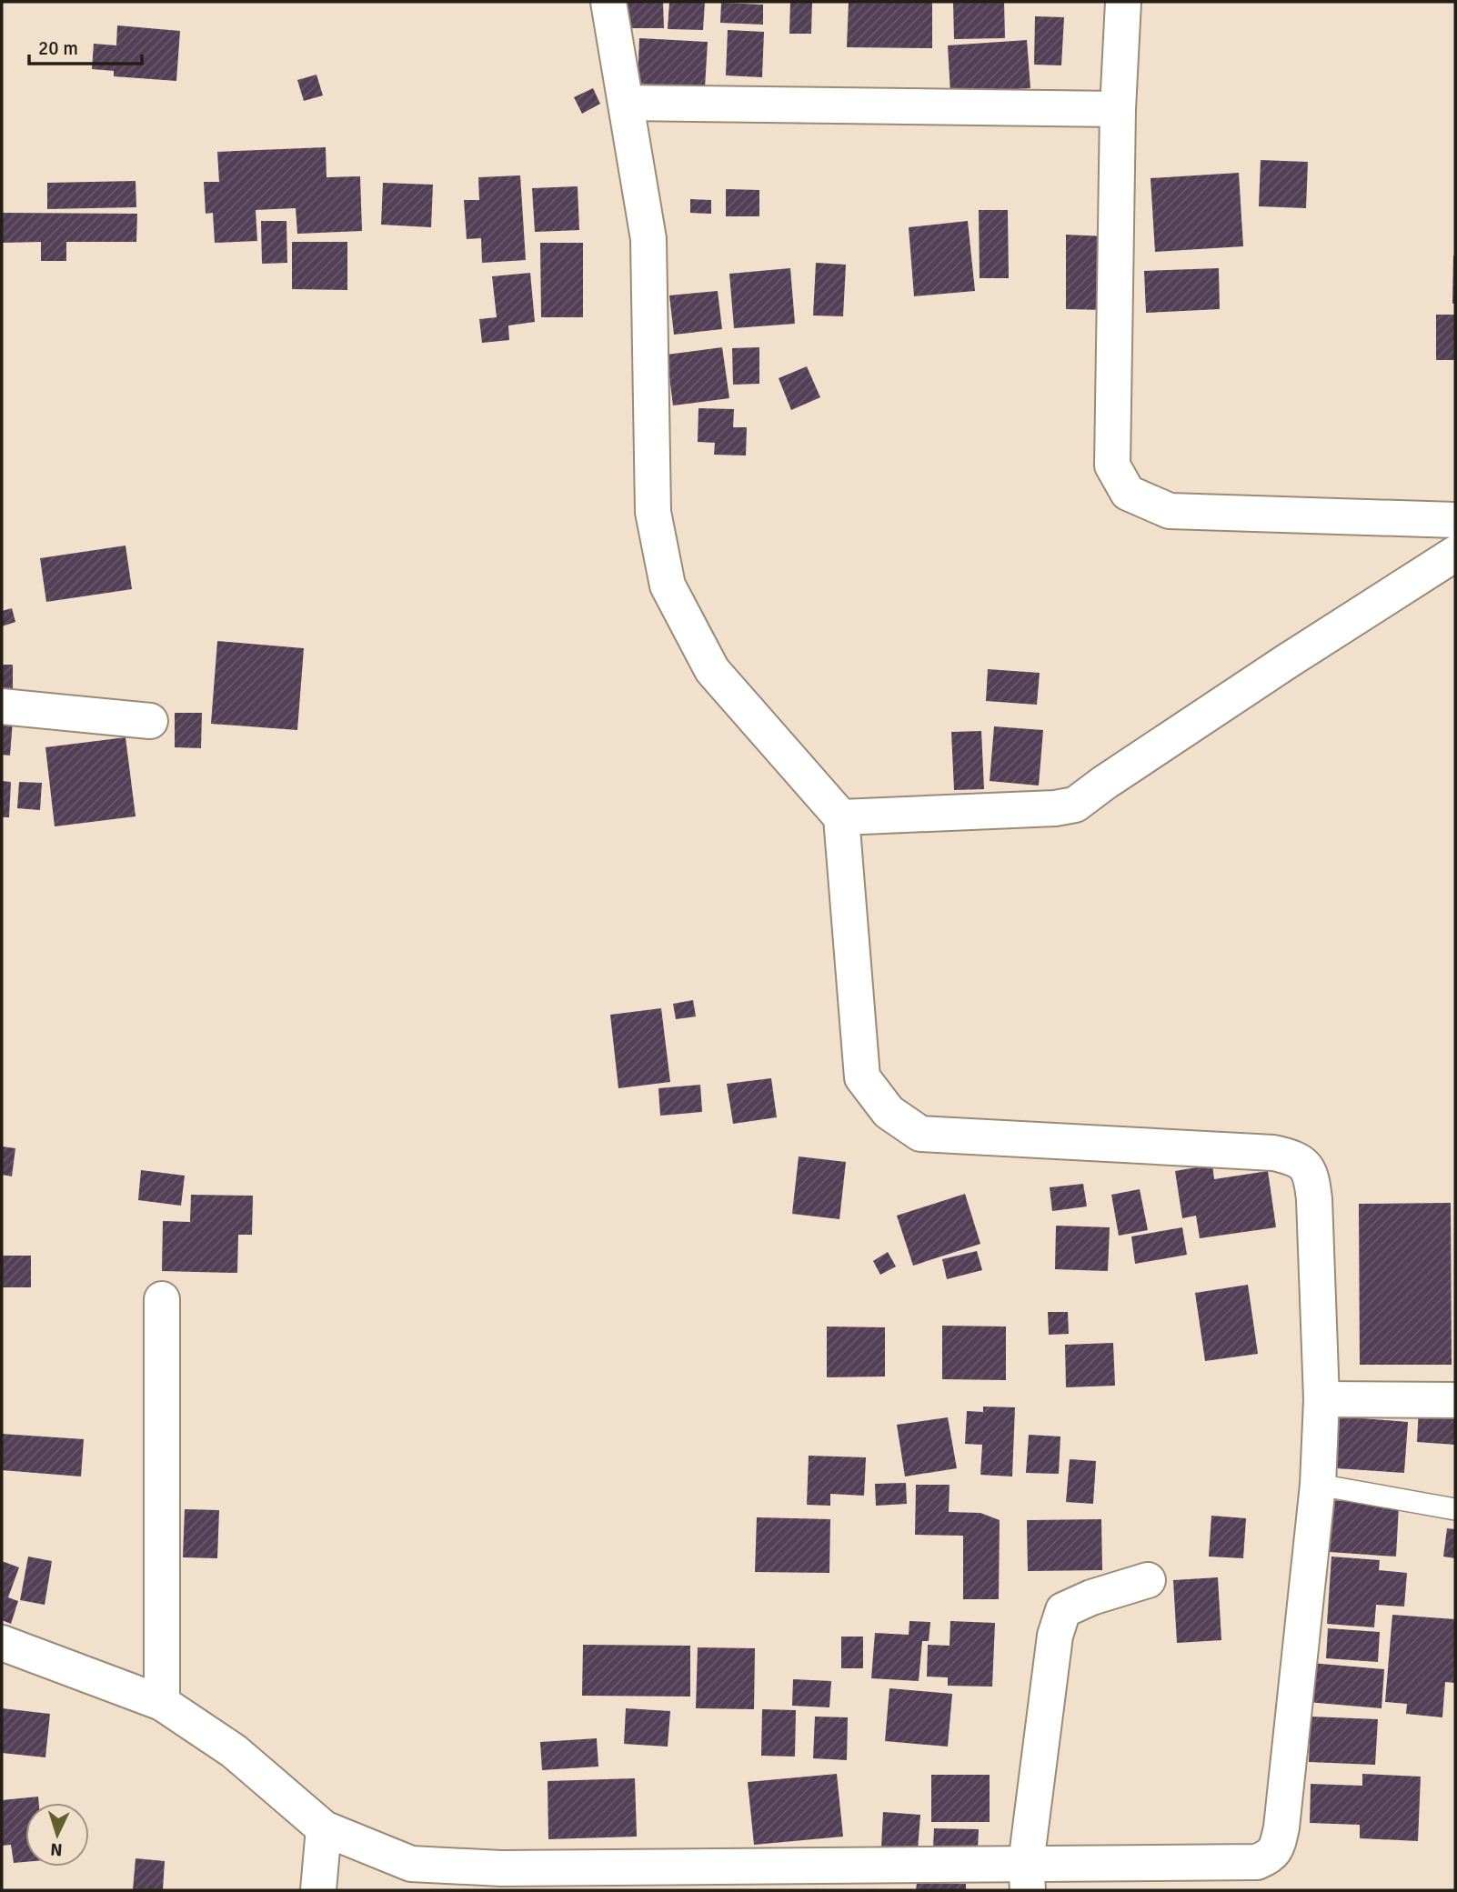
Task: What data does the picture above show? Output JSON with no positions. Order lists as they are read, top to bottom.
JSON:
{
  "scale_bar": "20 m",
  "north": "bottom"
}
